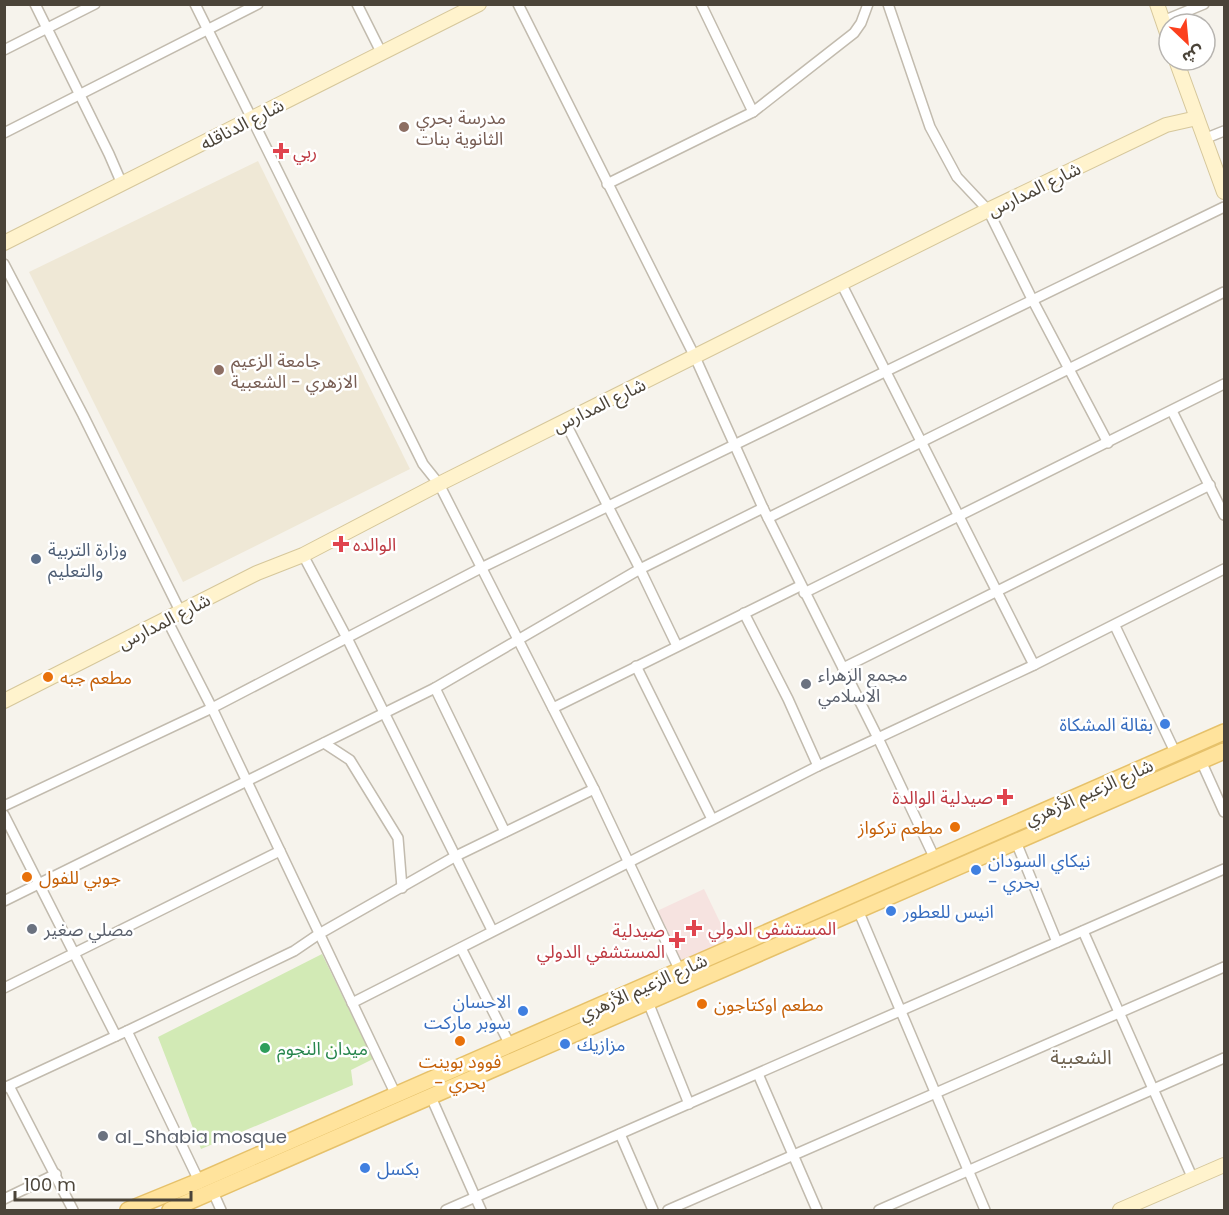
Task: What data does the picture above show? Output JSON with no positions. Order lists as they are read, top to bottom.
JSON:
{
  "streets": {
    "main road": ["شارع الزعيم الأزهري"],
    "street": ["شارع الدناقله", "شارع المدارس"]
  },
  "districts": ["الشعبية"],
  "places": {
    "other": [
      "مدرسة بحري الثانوية بنات",
      "جامعة الزعيم الازهري - الشعبية",
      "وزارة التربية والتعليم",
      "مطعم جبه",
      "مجمع الزهراء الاسلامي",
      "بقالة المشكاة",
      "مطعم تركواز",
      "نيكاي السودان - بحري",
      "جوبي للفول",
      "انيس للعطور",
      "مصلي صغير",
      "مطعم اوكتاجون",
      "الاحسان سوبر ماركت",
      "فوود بوينت - بحري",
      "مزازيك",
      "ميدان النجوم",
      "al_Shabia mosque",
      "بكسل"
    ],
    "health": [
      "ربي",
      "الوالده",
      "صيدلية الوالدة",
      "المستشفى الدولي",
      "صيدلية المستشفي الدولي"
    ]
  },
  "scale_bar": "100 m",
  "north": "bottom right"
}
